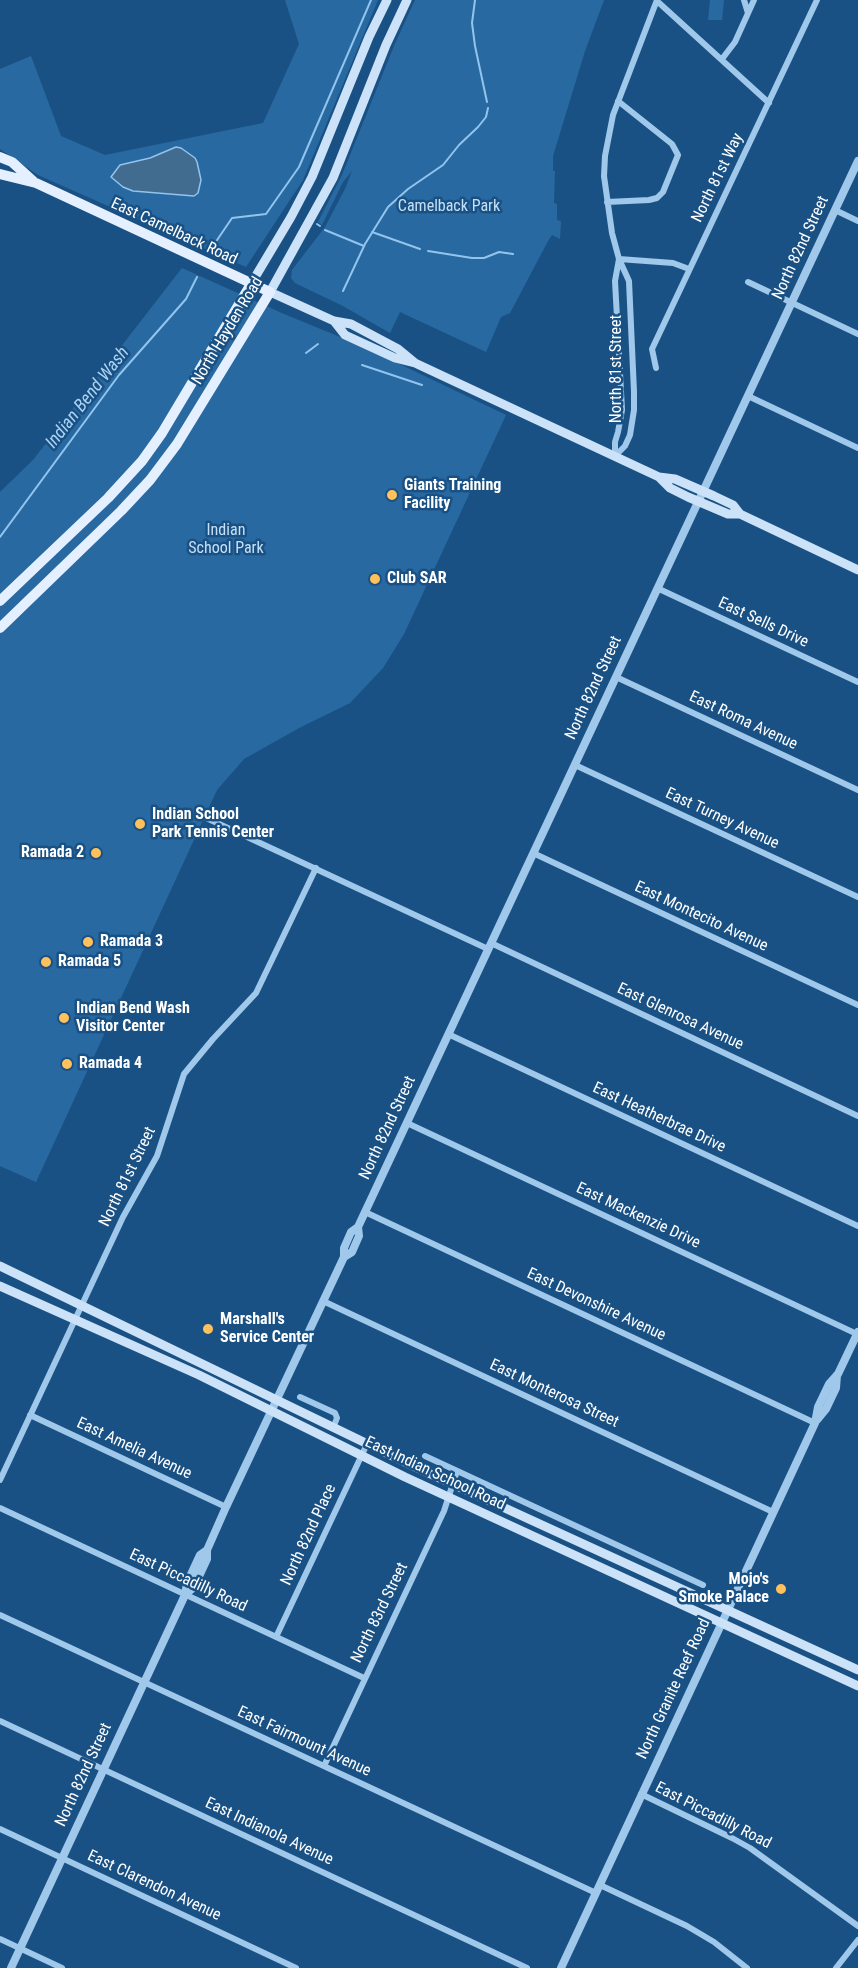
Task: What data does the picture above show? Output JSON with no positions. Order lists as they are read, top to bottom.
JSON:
{
  "streets": {
    "main road": ["East Camelback Road", "North Hayden Road", "East Indian School Road"],
    "street": [
      "North 81st Way",
      "North 82nd Street",
      "North 81st Street",
      "East Sells Drive",
      "East Roma Avenue",
      "East Turney Avenue",
      "East Montecito Avenue",
      "East Glenrosa Avenue",
      "East Heatherbrae Drive",
      "East Mackenzie Drive",
      "East Devonshire Avenue",
      "East Monterosa Street",
      "East Amelia Avenue",
      "North 82nd Place",
      "East Piccadilly Road",
      "North 83rd Street",
      "North Granite Reef Road",
      "East Fairmount Avenue",
      "East Indianola Avenue",
      "East Clarendon Avenue"
    ]
  },
  "crossings": [
    ["East Camelback Road", "North 82nd Street"],
    ["East Camelback Road", "North Hayden Road"],
    ["East Camelback Road", "North 81st Street"],
    ["North 82nd Street", "East Sells Drive"],
    ["North 82nd Street", "East Roma Avenue"],
    ["North 82nd Street", "East Turney Avenue"],
    ["North 82nd Street", "East Montecito Avenue"],
    ["North 82nd Street", "East Glenrosa Avenue"],
    ["North 82nd Street", "East Heatherbrae Drive"],
    ["North 82nd Street", "East Mackenzie Drive"],
    ["North 82nd Street", "East Devonshire Avenue"],
    ["North 82nd Street", "East Monterosa Street"],
    ["North 82nd Street", "East Amelia Avenue"],
    ["North 82nd Street", "East Indian School Road"],
    ["North 82nd Street", "East Piccadilly Road"],
    ["North 82nd Street", "East Fairmount Avenue"],
    ["North 82nd Street", "East Indianola Avenue"],
    ["North 82nd Street", "East Clarendon Avenue"],
    ["North 81st Street", "East Glenrosa Avenue"],
    ["North 81st Street", "East Amelia Avenue"],
    ["North 81st Street", "East Indian School Road"],
    ["East Mackenzie Drive", "North Granite Reef Road"],
    ["East Devonshire Avenue", "North Granite Reef Road"],
    ["East Monterosa Street", "North Granite Reef Road"],
    ["East Indian School Road", "North 82nd Place"],
    ["East Indian School Road", "North 83rd Street"],
    ["East Indian School Road", "North Granite Reef Road"],
    ["North 82nd Place", "East Piccadilly Road"],
    ["East Piccadilly Road", "North 83rd Street"],
    ["East Piccadilly Road", "North Granite Reef Road"],
    ["North 83rd Street", "East Fairmount Avenue"],
    ["North Granite Reef Road", "East Fairmount Avenue"]
  ],
  "water": ["Indian Bend Wash"],
  "parks": ["Camelback Park", "Indian School Park"],
  "places": [
    "Giants Training Facility",
    "Club SAR",
    "Indian School Park Tennis Center",
    "Ramada 2",
    "Ramada 3",
    "Ramada 5",
    "Indian Bend Wash Visitor Center",
    "Ramada 4",
    "Marshall's Service Center",
    "Mojo's Smoke Palace"
  ]
}
